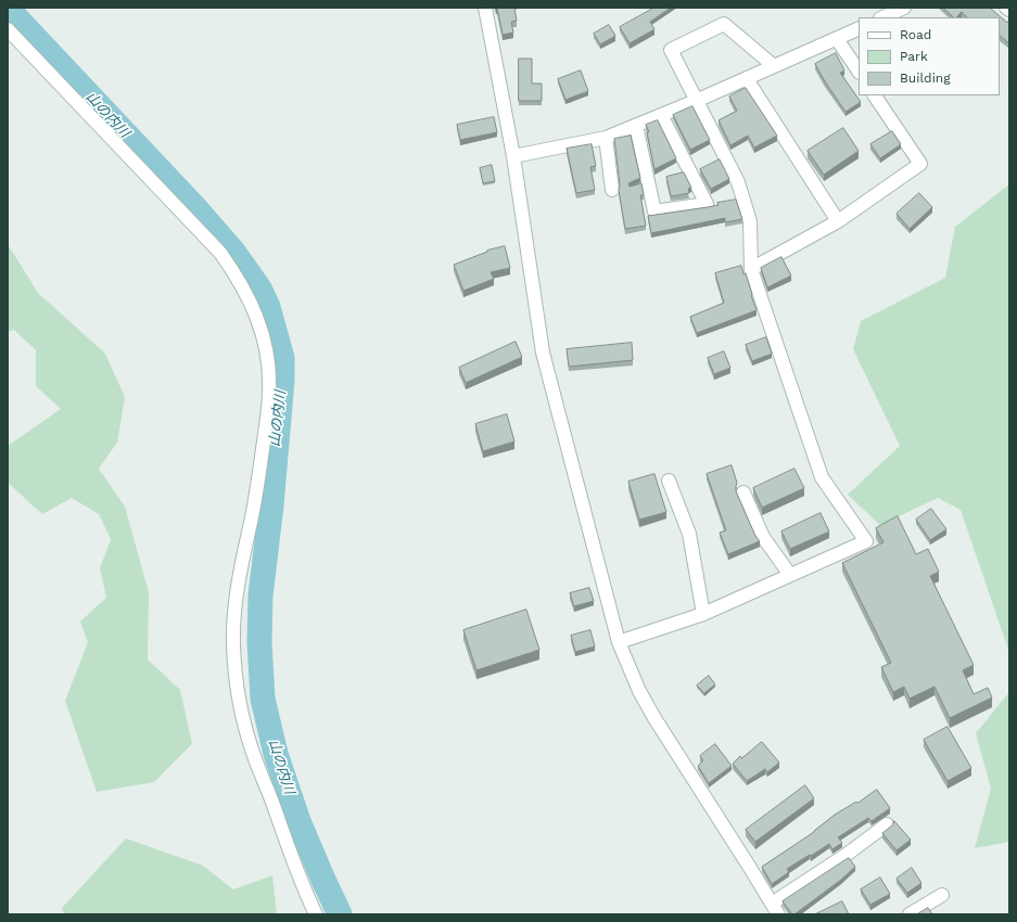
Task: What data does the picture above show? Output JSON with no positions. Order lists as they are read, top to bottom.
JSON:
{
  "water": ["山の内川"],
  "legend": ["Road", "Park", "Building"]
}
